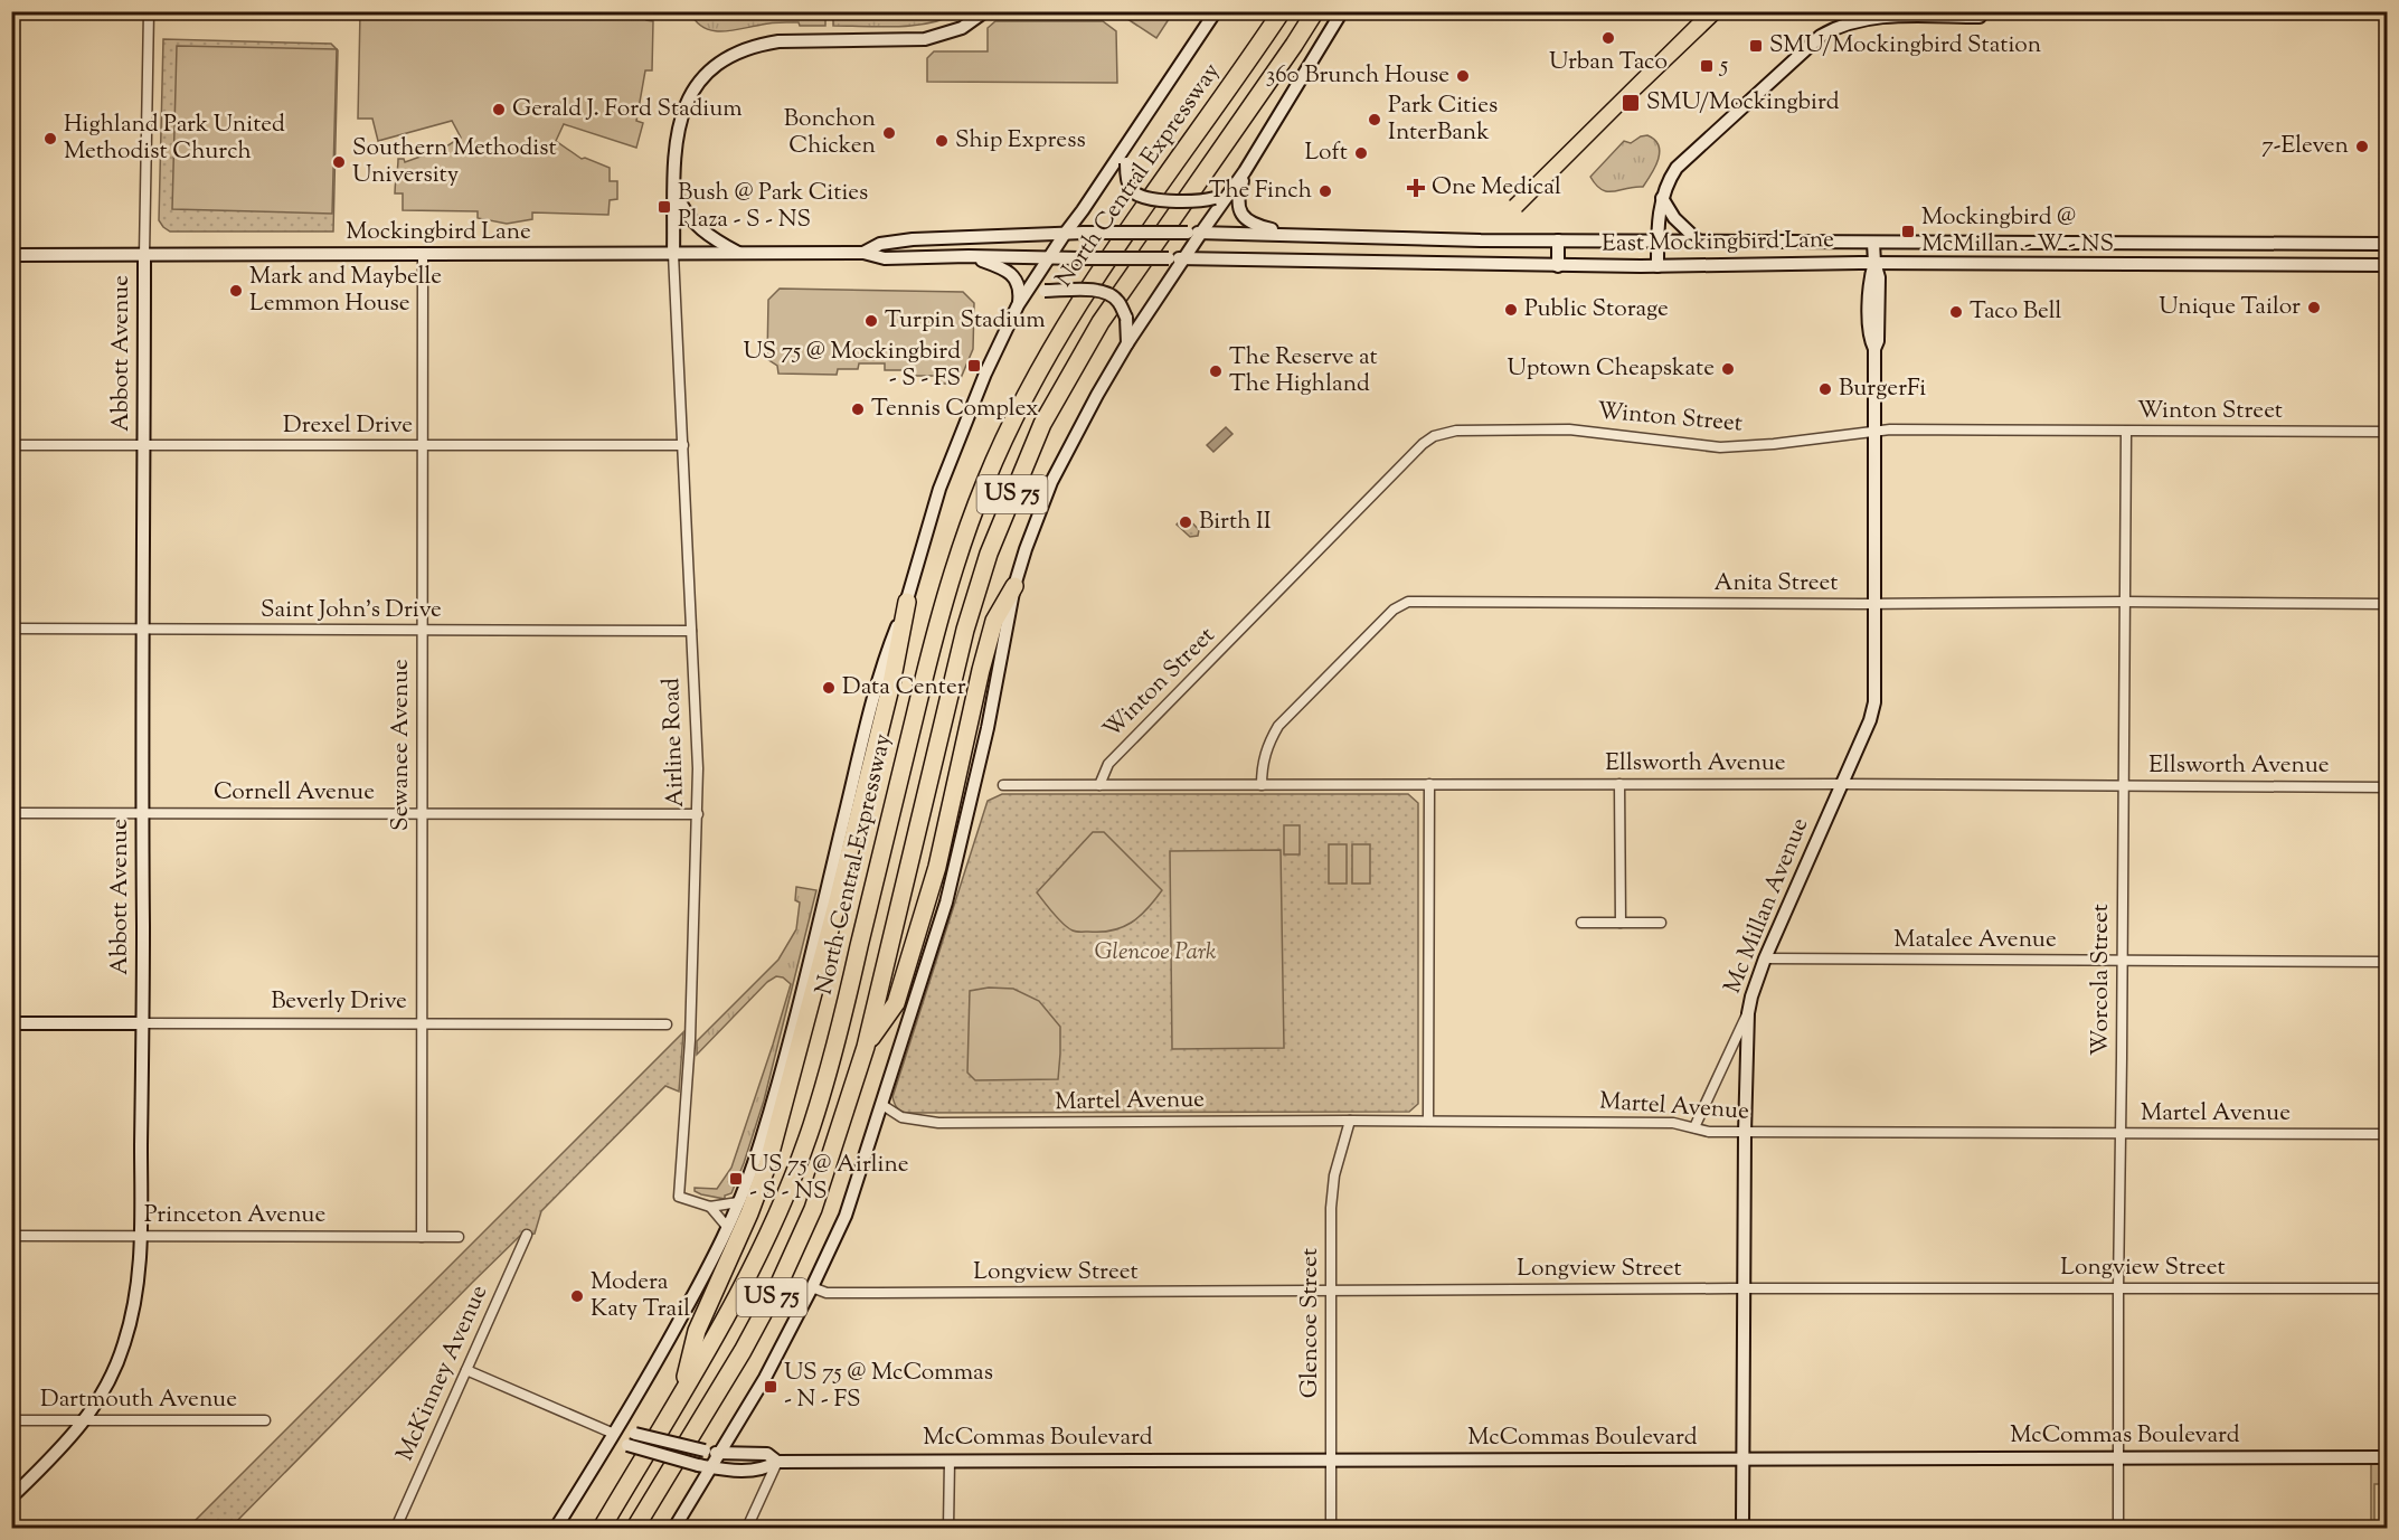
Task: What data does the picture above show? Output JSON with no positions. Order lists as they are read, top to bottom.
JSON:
{
  "streets": {
    "highway": ["North Central Expressway", "US 75"],
    "main road": [
      "Mockingbird Lane",
      "East Mockingbird Lane",
      "Abbott Avenue",
      "Mc Millan Avenue",
      "Beverly Drive",
      "McCommas Boulevard"
    ],
    "street": [
      "Winton Street",
      "Drexel Drive",
      "Anita Street",
      "Saint John's Drive",
      "Airline Road",
      "Sewanee Avenue",
      "Ellsworth Avenue",
      "Cornell Avenue",
      "Matalee Avenue",
      "Worcola Street",
      "Martel Avenue",
      "Princeton Avenue",
      "Longview Street",
      "Glencoe Street",
      "McKinney Avenue",
      "Dartmouth Avenue"
    ]
  },
  "crossings": [
    ["North Central Expressway", "Mockingbird Lane"],
    ["North Central Expressway", "East Mockingbird Lane"],
    ["North Central Expressway", "Airline Road"],
    ["North Central Expressway", "McCommas Boulevard"],
    ["Mockingbird Lane", "East Mockingbird Lane"],
    ["Mockingbird Lane", "Abbott Avenue"],
    ["Mockingbird Lane", "Airline Road"],
    ["Mockingbird Lane", "Sewanee Avenue"],
    ["East Mockingbird Lane", "Mc Millan Avenue"],
    ["Abbott Avenue", "Drexel Drive"],
    ["Abbott Avenue", "Saint John's Drive"],
    ["Abbott Avenue", "Cornell Avenue"],
    ["Abbott Avenue", "Beverly Drive"],
    ["Abbott Avenue", "Princeton Avenue"],
    ["Abbott Avenue", "Dartmouth Avenue"],
    ["Winton Street", "Ellsworth Avenue"],
    ["Winton Street", "Mc Millan Avenue"],
    ["Winton Street", "Worcola Street"],
    ["Drexel Drive", "Airline Road"],
    ["Drexel Drive", "Sewanee Avenue"],
    ["Anita Street", "Ellsworth Avenue"],
    ["Anita Street", "Mc Millan Avenue"],
    ["Anita Street", "Worcola Street"],
    ["Saint John's Drive", "Airline Road"],
    ["Saint John's Drive", "Sewanee Avenue"],
    ["Airline Road", "Cornell Avenue"],
    ["Sewanee Avenue", "Cornell Avenue"],
    ["Sewanee Avenue", "Beverly Drive"],
    ["Sewanee Avenue", "Princeton Avenue"],
    ["Ellsworth Avenue", "Mc Millan Avenue"],
    ["Ellsworth Avenue", "Worcola Street"],
    ["Mc Millan Avenue", "Matalee Avenue"],
    ["Mc Millan Avenue", "Martel Avenue"],
    ["Mc Millan Avenue", "Longview Street"],
    ["Mc Millan Avenue", "McCommas Boulevard"],
    ["Matalee Avenue", "Worcola Street"],
    ["Worcola Street", "Martel Avenue"],
    ["Worcola Street", "Longview Street"],
    ["Worcola Street", "McCommas Boulevard"],
    ["Martel Avenue", "Glencoe Street"],
    ["Longview Street", "Glencoe Street"],
    ["Glencoe Street", "McCommas Boulevard"],
    ["McKinney Avenue", "McCommas Boulevard"]
  ],
  "parks": ["Glencoe Park"],
  "places": {
    "other": [
      "Urban Taco",
      "360 Brunch House",
      "Gerald J. Ford Stadium",
      "Park Cities InterBank",
      "Bonchon Chicken",
      "Highland Park United Methodist Church",
      "Ship Express",
      "7-Eleven",
      "Loft",
      "Southern Methodist University",
      "The Finch",
      "Mark and Maybelle Lemmon House",
      "Unique Tailor",
      "Public Storage",
      "Taco Bell",
      "Turpin Stadium",
      "Uptown Cheapskate",
      "The Reserve at The Highland",
      "BurgerFi",
      "Tennis Complex",
      "Birth II",
      "Data Center",
      "Modera Katy Trail"
    ],
    "transit": [
      "SMU/Mockingbird Station",
      "5",
      "SMU/Mockingbird",
      "Bush @ Park Cities Plaza - S - NS",
      "Mockingbird @ McMillan - W - NS",
      "US 75 @ Mockingbird - S - FS",
      "US 75 @ Airline - S - NS",
      "US 75 @ McCommas - N - FS"
    ],
    "health": ["One Medical"]
  }
}
